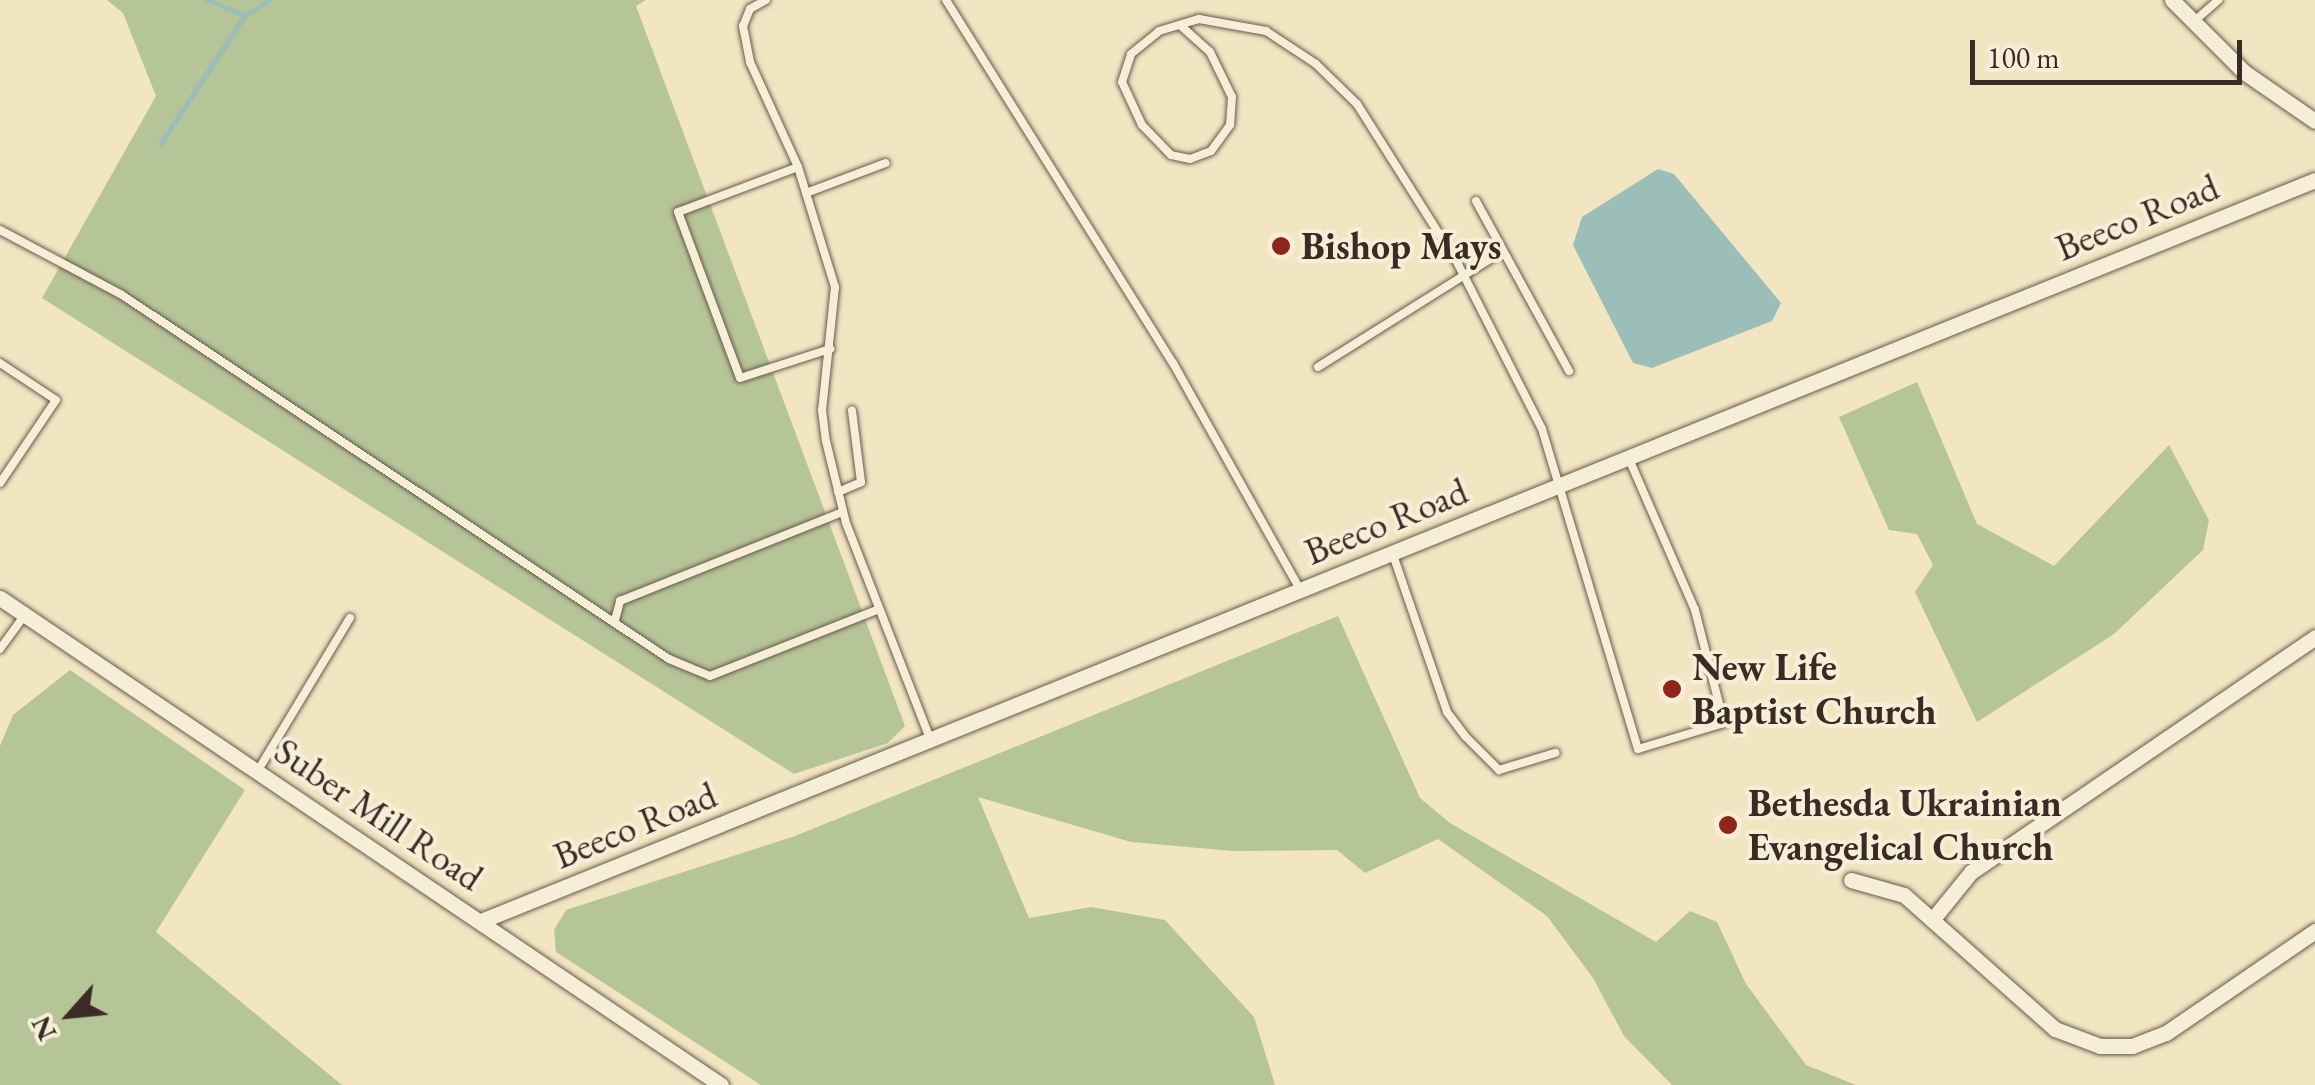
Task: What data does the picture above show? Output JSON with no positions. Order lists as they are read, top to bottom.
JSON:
{
  "streets": {
    "street": ["Beeco Road", "Suber Mill Road"]
  },
  "crossings": [
    ["Beeco Road", "Suber Mill Road"]
  ],
  "places": ["Bishop Mays", "New Life Baptist Church", "Bethesda Ukrainian Evangelical Church"],
  "scale_bar": "100 m",
  "north": "bottom left"
}
